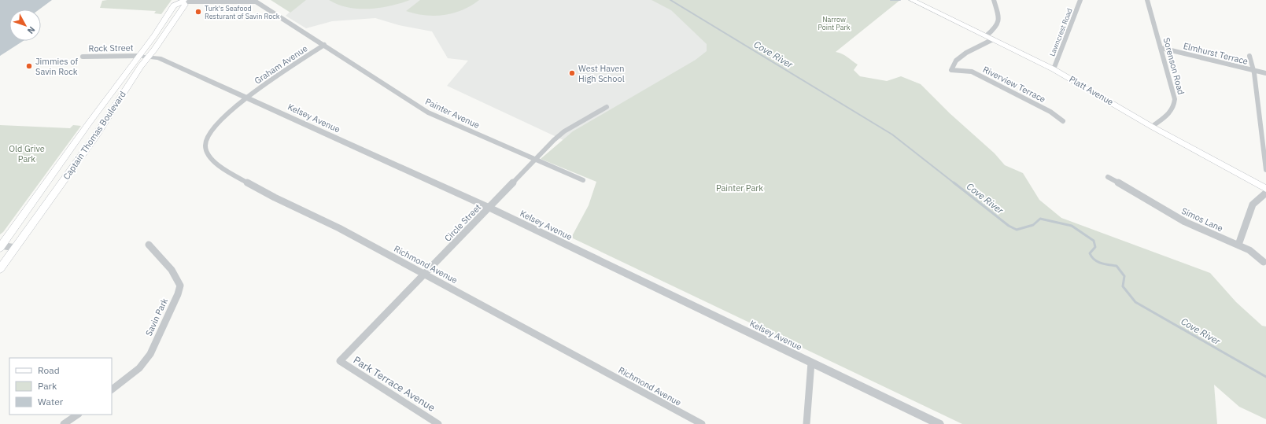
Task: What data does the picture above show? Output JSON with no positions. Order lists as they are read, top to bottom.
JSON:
{
  "streets": {
    "main road": ["Platt Avenue", "Captain Thomas Boulevard"],
    "street": [
      "Lawncrest Road",
      "Rock Street",
      "Elmhurst Terrace",
      "Graham Avenue",
      "Sorenson Road",
      "Riverview Terrace",
      "Painter Avenue",
      "Kelsey Avenue",
      "Simos Lane",
      "Circle Street",
      "Richmond Avenue",
      "Savin Park",
      "Park Terrace Avenue"
    ]
  },
  "crossings": [
    ["Lawncrest Road", "Platt Avenue"],
    ["Rock Street", "Kelsey Avenue"],
    ["Rock Street", "Captain Thomas Boulevard"],
    ["Elmhurst Terrace", "Sorenson Road"],
    ["Graham Avenue", "Painter Avenue"],
    ["Graham Avenue", "Kelsey Avenue"],
    ["Graham Avenue", "Richmond Avenue"],
    ["Sorenson Road", "Platt Avenue"],
    ["Riverview Terrace", "Platt Avenue"],
    ["Painter Avenue", "Captain Thomas Boulevard"],
    ["Painter Avenue", "Circle Street"],
    ["Kelsey Avenue", "Captain Thomas Boulevard"],
    ["Kelsey Avenue", "Circle Street"],
    ["Kelsey Avenue", "Richmond Avenue"],
    ["Circle Street", "Richmond Avenue"],
    ["Circle Street", "Park Terrace Avenue"]
  ],
  "water": ["Cove River"],
  "parks": ["Narrow Point Park", "Old Grive Park", "Painter Park"],
  "places": ["Turk's Seafood Resturant of Savin Rock", "Jimmies of Savin Rock", "West Haven High School"],
  "legend": ["Road", "Park", "Water"],
  "north": "bottom right"
}
